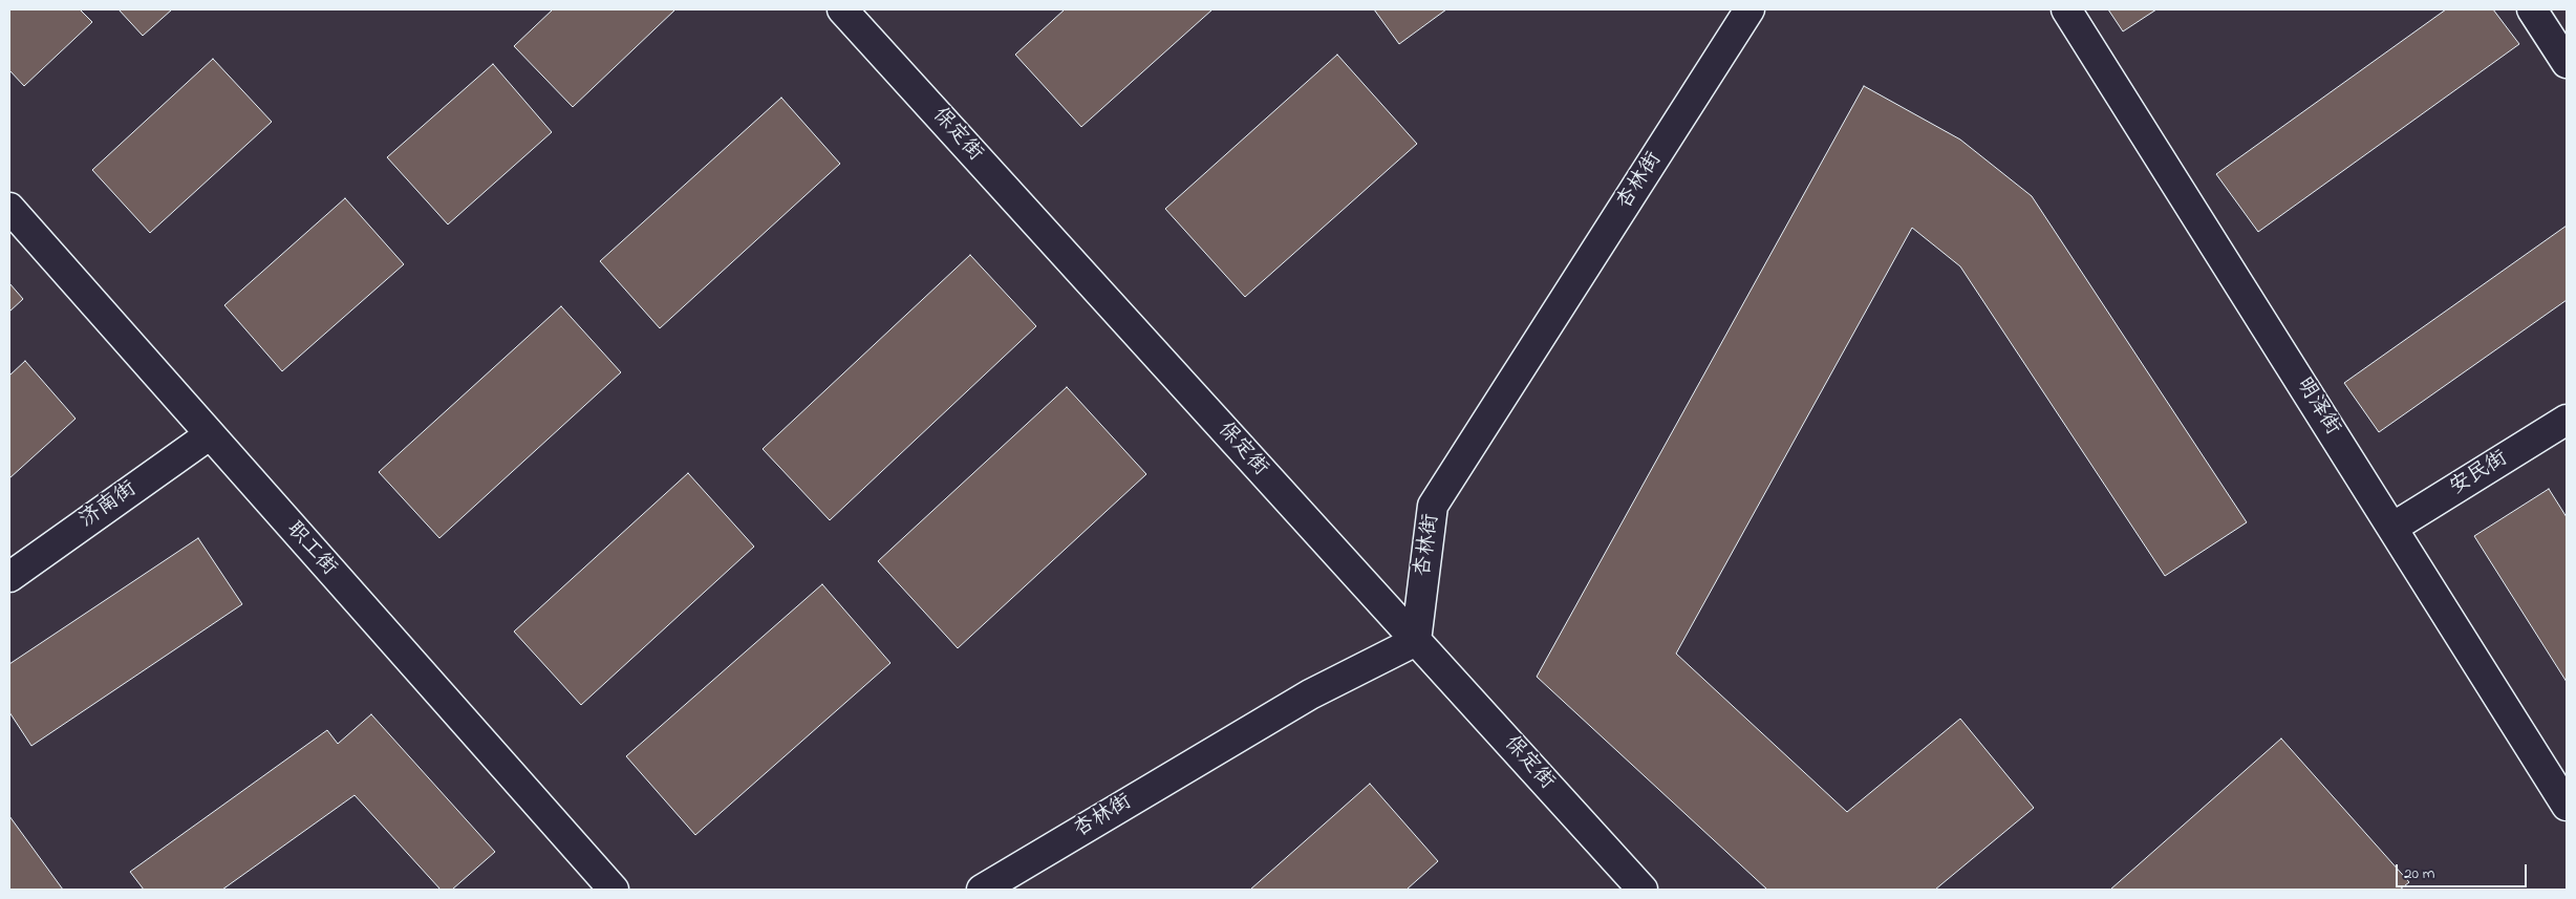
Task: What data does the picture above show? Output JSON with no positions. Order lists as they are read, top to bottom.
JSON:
{
  "streets": {
    "street": [
      "保定街",
      "杏林街",
      "明泽街",
      "安民街",
      "济南街",
      "职工街"
    ]
  },
  "crossings": [
    ["保定街", "杏林街"],
    ["明泽街", "安民街"],
    ["济南街", "职工街"]
  ],
  "scale_bar": "20 m"
}
